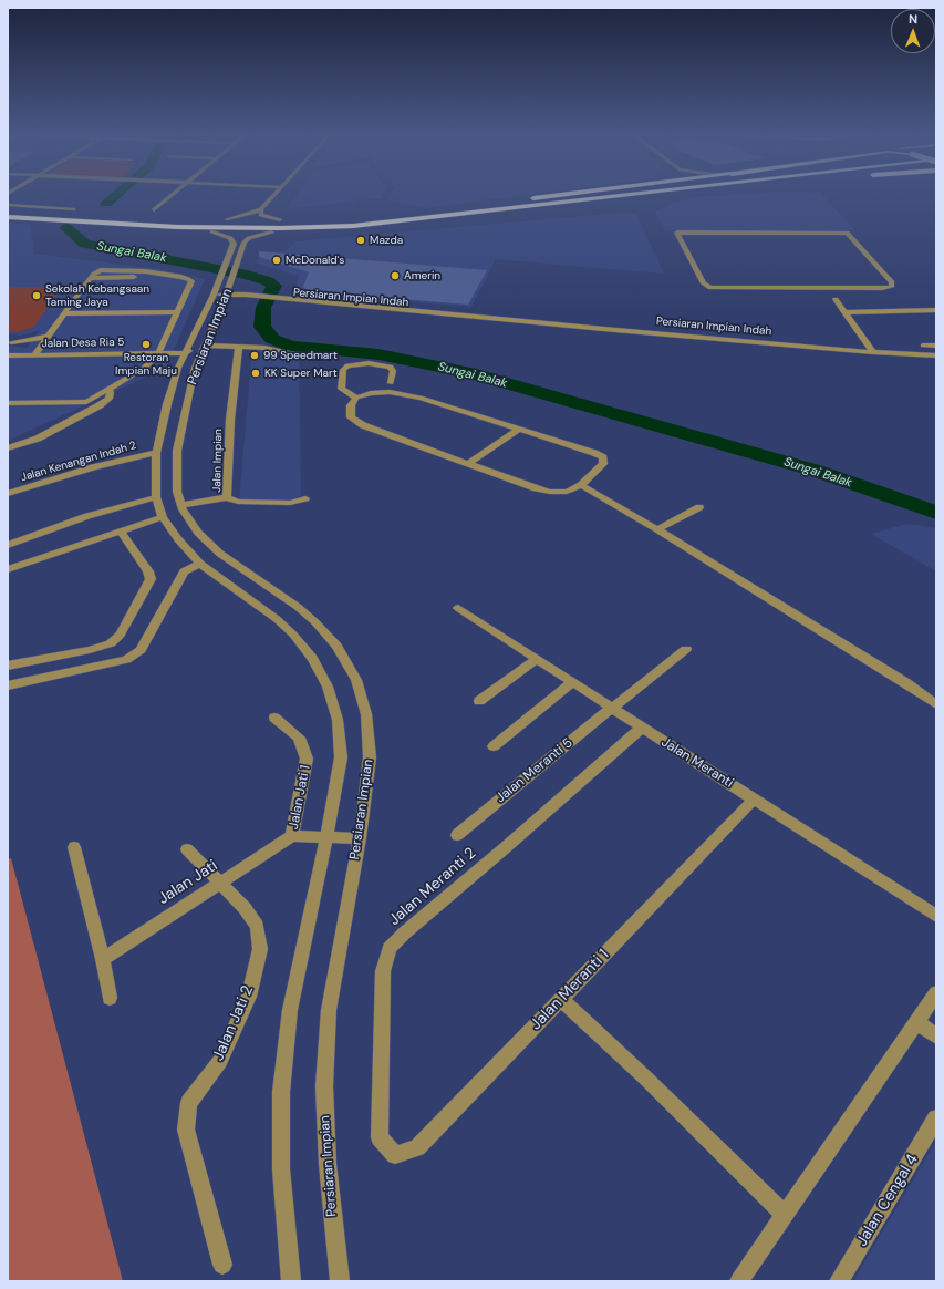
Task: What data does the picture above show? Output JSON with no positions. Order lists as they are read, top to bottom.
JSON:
{
  "streets": {
    "street": [
      "Persiaran Impian Indah",
      "Persiaran Impian",
      "Jalan Desa Ria 5",
      "Jalan Impian",
      "Jalan Kenangan Indah 2",
      "Jalan Meranti",
      "Jalan Meranti 5",
      "Jalan Jati 1",
      "Jalan Jati",
      "Jalan Meranti 2",
      "Jalan Meranti 1",
      "Jalan Jati 2",
      "Jalan Cengal 4"
    ]
  },
  "crossings": [
    ["Persiaran Impian Indah", "Persiaran Impian"],
    ["Persiaran Impian", "Jalan Desa Ria 5"],
    ["Persiaran Impian", "Jalan Kenangan Indah 2"],
    ["Jalan Meranti", "Jalan Meranti 5"],
    ["Jalan Meranti", "Jalan Meranti 2"],
    ["Jalan Meranti", "Jalan Meranti 1"],
    ["Jalan Jati 1", "Jalan Jati"],
    ["Jalan Jati", "Jalan Jati 2"],
    ["Jalan Meranti 2", "Jalan Meranti 1"]
  ],
  "water": ["Sungai Balak"],
  "places": [
    "Mazda",
    "McDonald's",
    "Amerin",
    "Sekolah Kebangsaan Taming Jaya",
    "Restoran Impian Maju",
    "99 Speedmart",
    "KK Super Mart"
  ],
  "north": "top"
}
